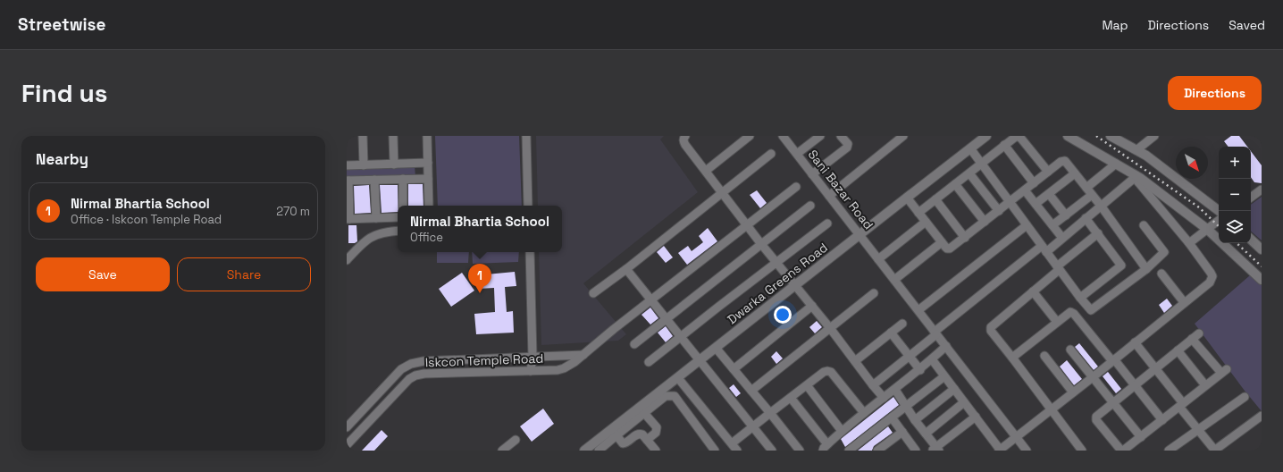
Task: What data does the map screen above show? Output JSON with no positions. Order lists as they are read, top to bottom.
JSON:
{
  "streets": {
    "street": ["Sani Bazar Road", "Dwarka Greens Road", "Iskcon Temple Road"]
  },
  "crossings": [
    ["Sani Bazar Road", "Dwarka Greens Road"]
  ],
  "north": "bottom right",
  "page": {
    "header": "Streetwise",
    "nav": ["Map", "Directions", "Saved"],
    "buttons": [
      "Directions",
      ["Save", "Share"]
    ],
    "title": "Find us",
    "heading": "Nearby",
    "map_buttons": ["+", "−"],
    "list": [
      {
        "mark": "1",
        "name": "Nirmal Bhartia School",
        "note": "Office · Iskcon Temple Road",
        "value": "270 m"
      }
    ],
    "popup": ["Nirmal Bhartia School", "Office"],
    "pins": "1"
  }
}
